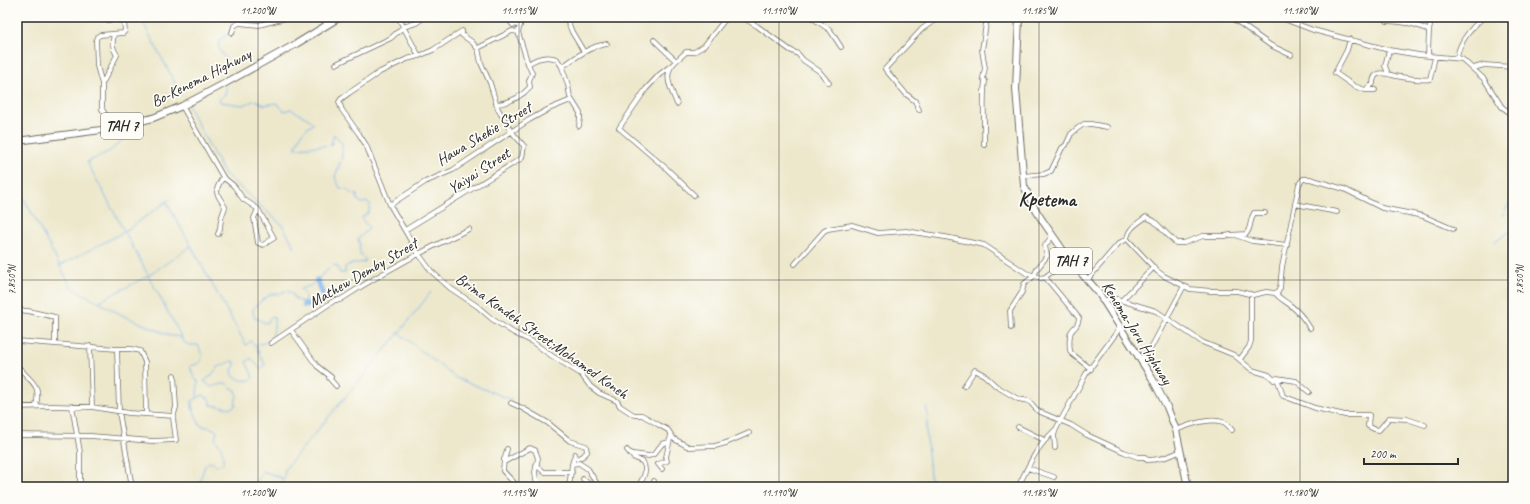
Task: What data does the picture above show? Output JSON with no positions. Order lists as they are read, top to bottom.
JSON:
{
  "streets": {
    "highway": ["Bo-Kenema Highway", "TAH 7", "Kenema-Joru Highway"],
    "street": [
      "Hawa Shekie Street",
      "Yaiyai Street",
      "Mathew Demby Street",
      "Brima Kondeh Street;Mohamed Koneh"
    ]
  },
  "crossings": [
    ["Hawa Shekie Street", "Yaiyai Street"],
    ["Hawa Shekie Street", "Brima Kondeh Street;Mohamed Koneh"],
    ["Yaiyai Street", "Brima Kondeh Street;Mohamed Koneh"],
    ["Mathew Demby Street", "Brima Kondeh Street;Mohamed Koneh"]
  ],
  "districts": ["Kpetema"],
  "scale_bar": "200 m",
  "coordinates": [
    "11.200°W",
    "11.195°W",
    "11.190°W",
    "11.185°W",
    "11.180°W",
    "7.850°N"
  ]
}
